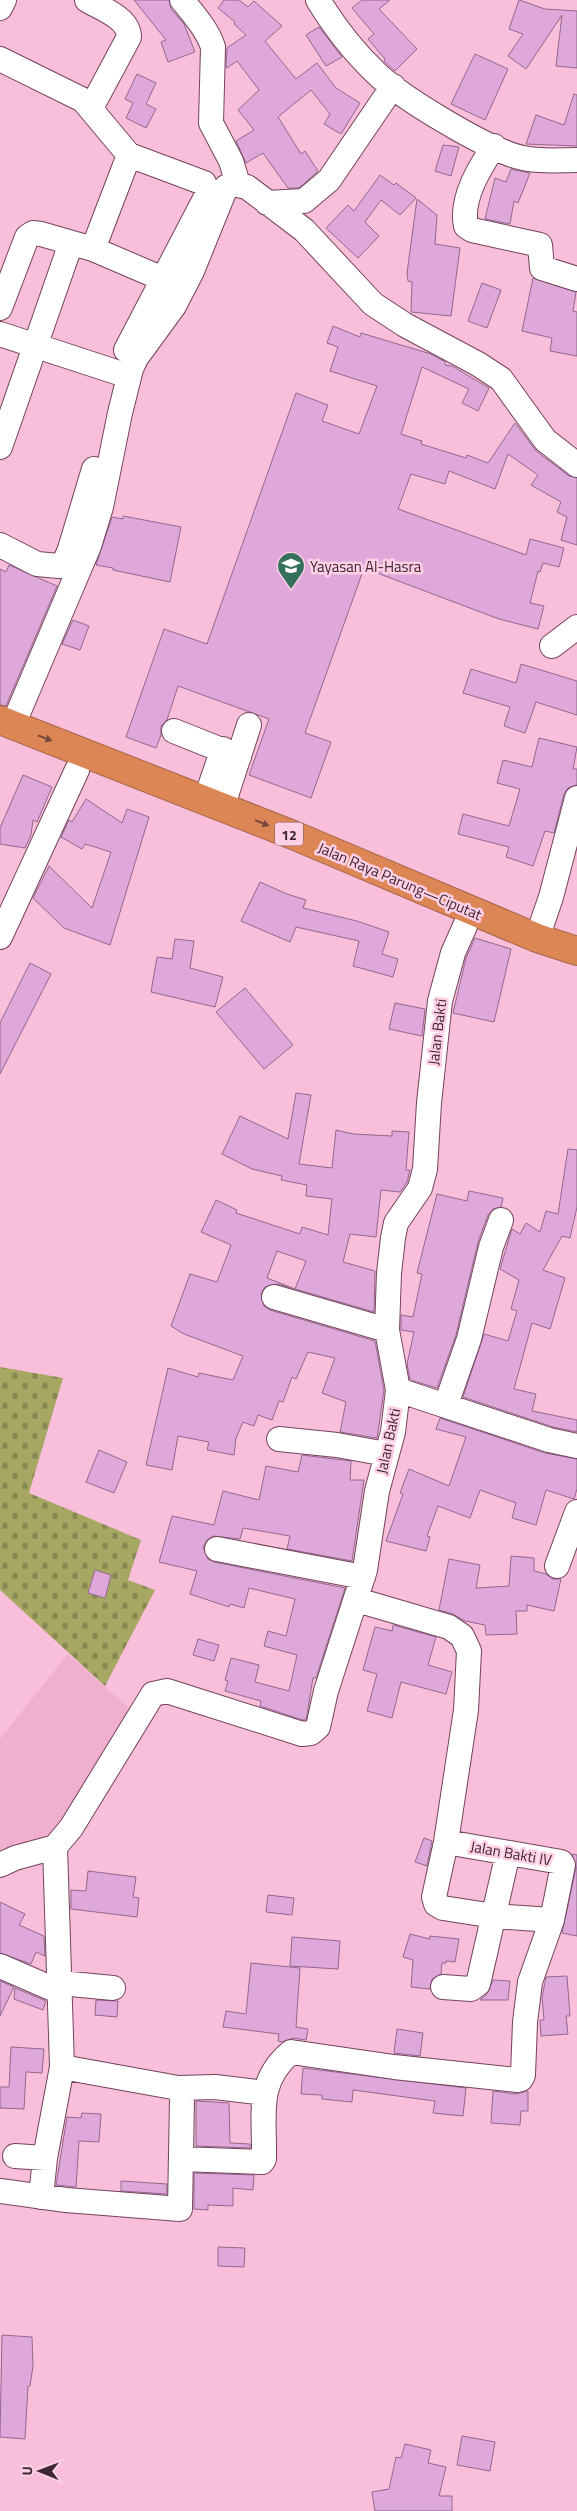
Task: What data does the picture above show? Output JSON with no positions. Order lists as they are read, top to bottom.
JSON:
{
  "streets": {
    "highway": ["12", "Jalan Raya Parung—Ciputat"],
    "street": ["Jalan Bakti", "Jalan Bakti IV"]
  },
  "crossings": [
    ["Jalan Raya Parung—Ciputat", "Jalan Bakti"]
  ],
  "places": {
    "school or university": ["Yayasan Al-Hasra"]
  },
  "north": "left"
}
